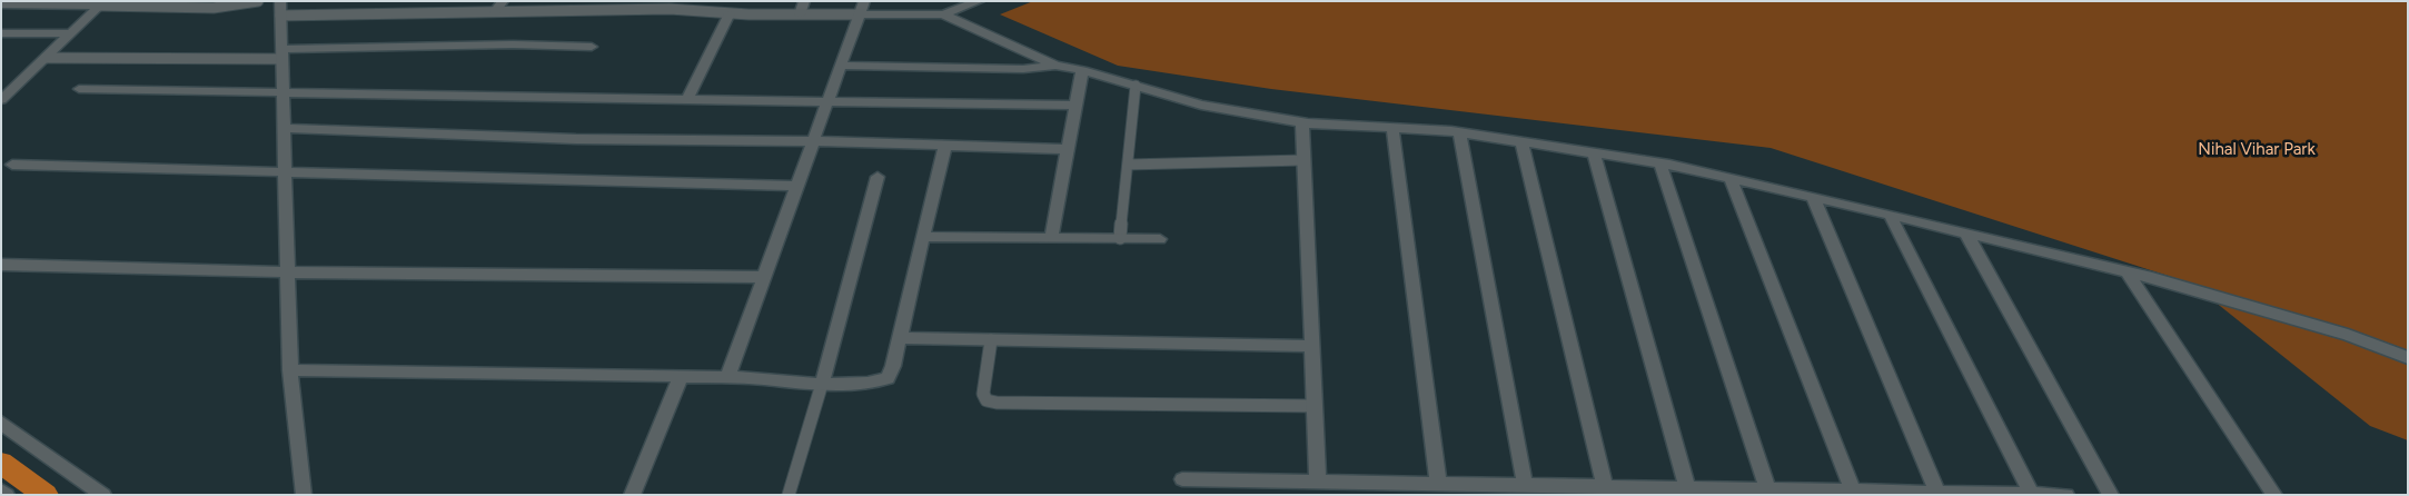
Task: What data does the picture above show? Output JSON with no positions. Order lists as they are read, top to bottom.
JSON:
{
  "parks": ["Nihal Vihar Park"]
}
